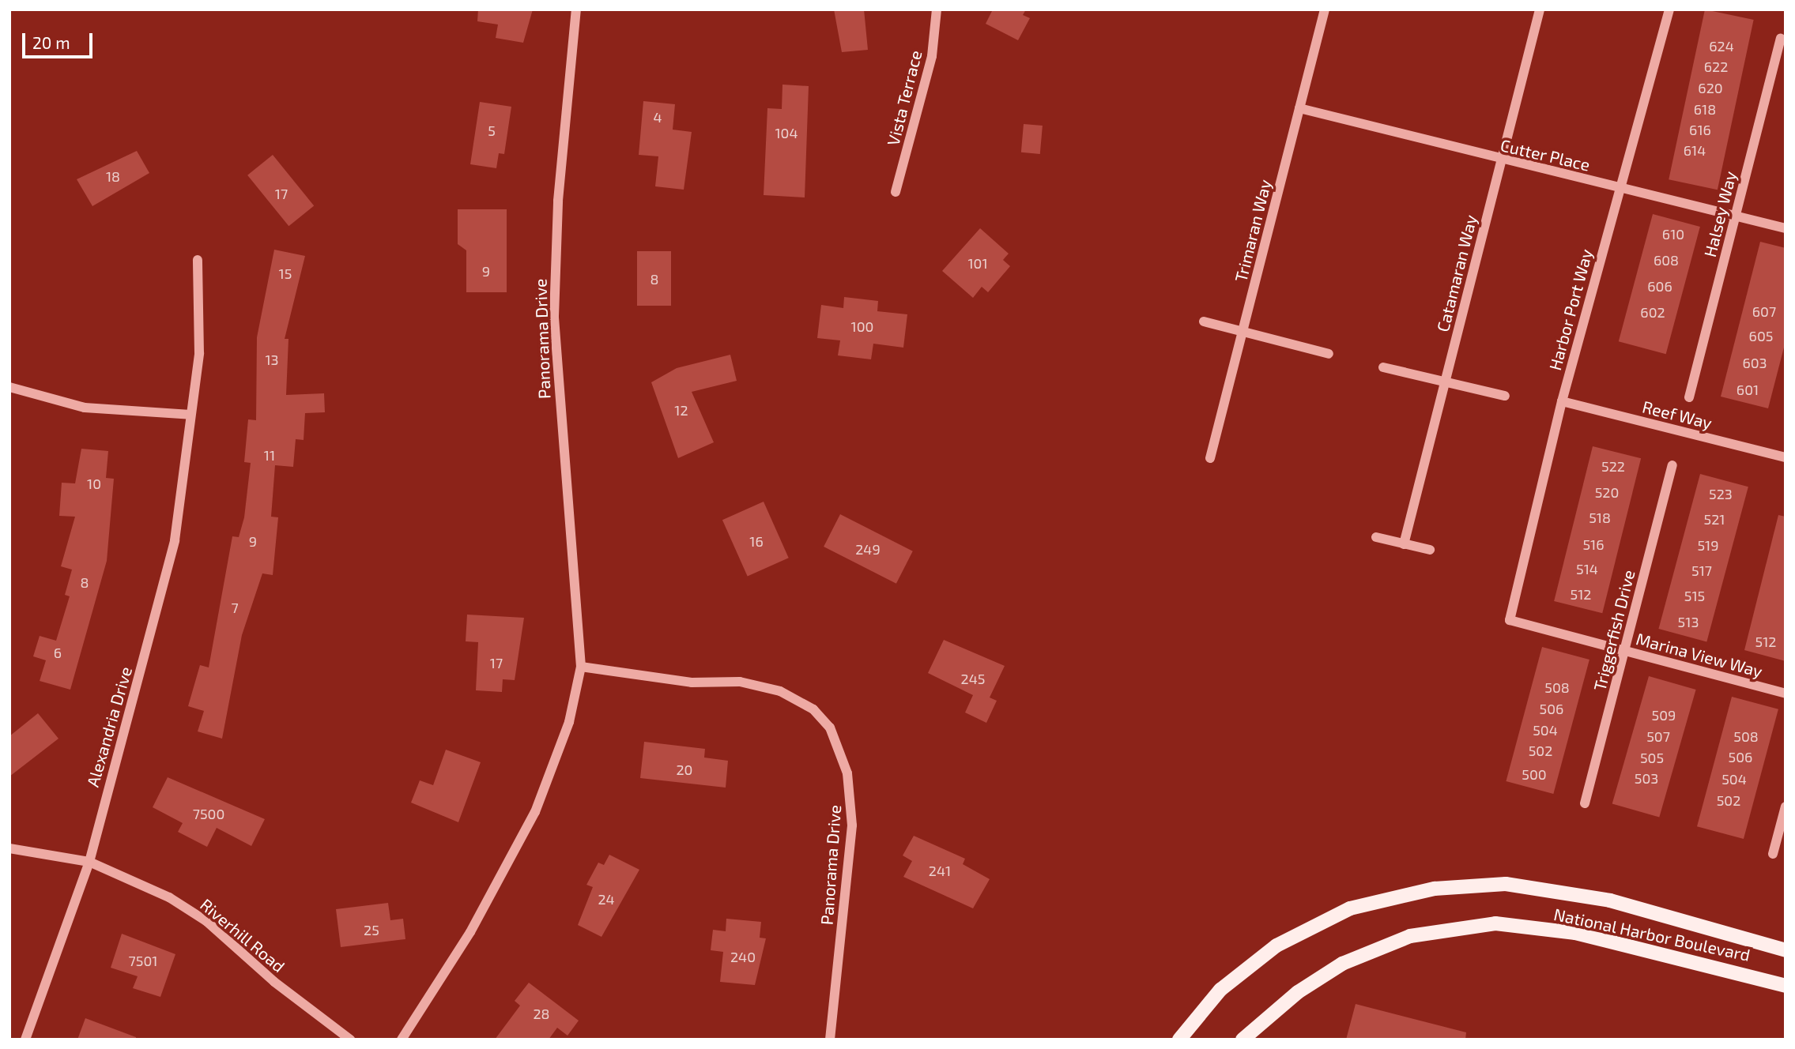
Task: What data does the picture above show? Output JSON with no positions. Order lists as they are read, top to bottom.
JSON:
{
  "streets": {
    "main road": ["National Harbor Boulevard"],
    "street": [
      "Vista Terrace",
      "Cutter Place",
      "Halsey Way",
      "Trimaran Way",
      "Catamaran Way",
      "Harbor Port Way",
      "Panorama Drive",
      "Reef Way",
      "Triggerfish Drive",
      "Marina View Way",
      "Alexandria Drive",
      "Riverhill Road"
    ]
  },
  "crossings": [
    ["Cutter Place", "Halsey Way"],
    ["Cutter Place", "Trimaran Way"],
    ["Cutter Place", "Catamaran Way"],
    ["Cutter Place", "Harbor Port Way"],
    ["Harbor Port Way", "Reef Way"],
    ["Harbor Port Way", "Marina View Way"],
    ["Triggerfish Drive", "Marina View Way"],
    ["Alexandria Drive", "Riverhill Road"]
  ],
  "house_numbers": [
    "624",
    "622",
    "620",
    "618",
    "4",
    "616",
    "5",
    "104",
    "614",
    "18",
    "17",
    "610",
    "608",
    "101",
    "9",
    "15",
    "8",
    "606",
    "607",
    "602",
    "100",
    "605",
    "13",
    "603",
    "601",
    "12",
    "11",
    "522",
    "10",
    "520",
    "523",
    "518",
    "521",
    "9",
    "16",
    "516",
    "519",
    "249",
    "514",
    "517",
    "8",
    "512",
    "515",
    "7",
    "513",
    "512",
    "6",
    "17",
    "245",
    "508",
    "506",
    "509",
    "504",
    "507",
    "508",
    "502",
    "506",
    "505",
    "20",
    "500",
    "503",
    "504",
    "502",
    "7500",
    "241",
    "24",
    "25",
    "240",
    "7501",
    "28"
  ],
  "scale_bar": "20 m"
}
